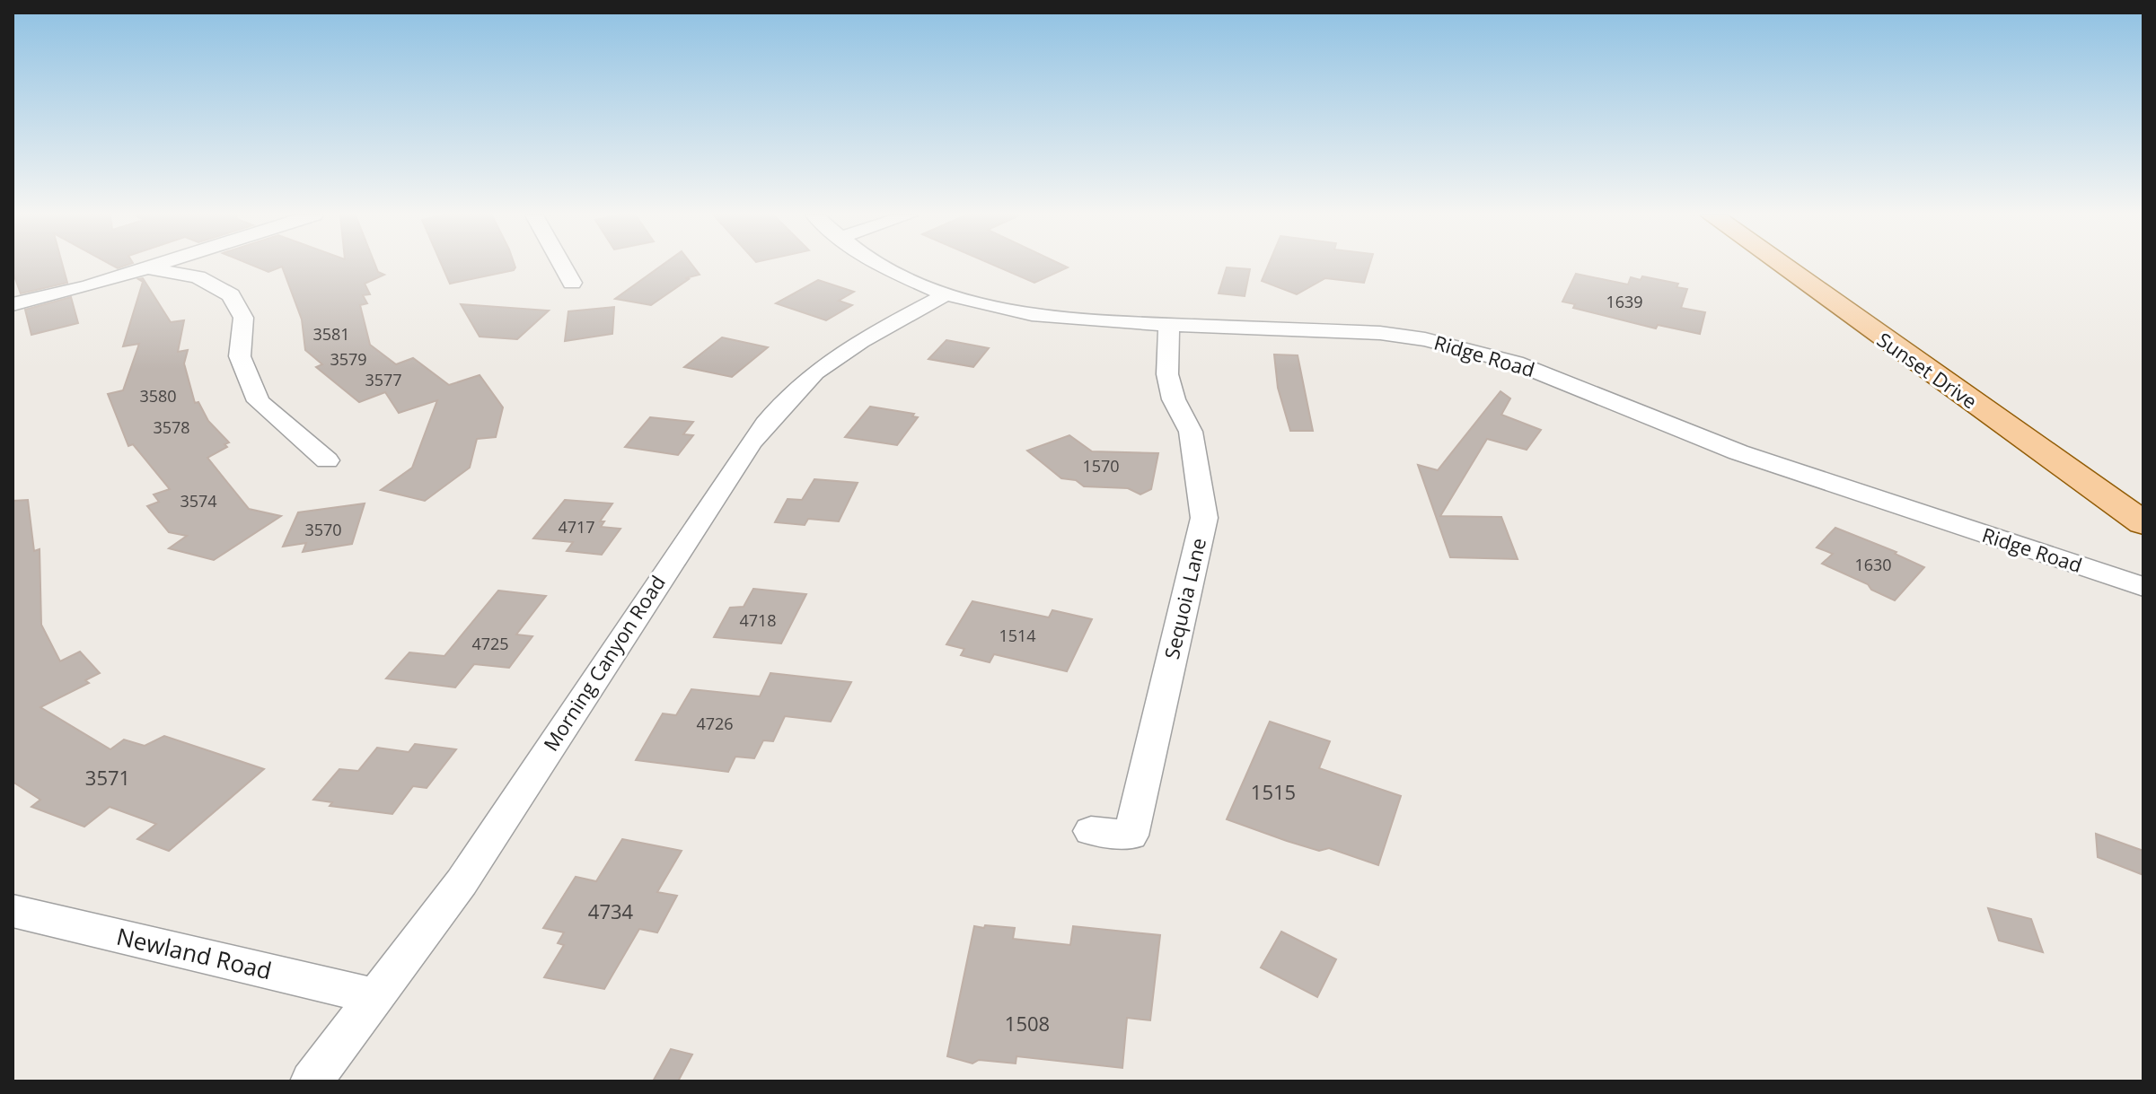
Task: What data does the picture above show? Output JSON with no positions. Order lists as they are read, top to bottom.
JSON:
{
  "streets": {
    "main road": ["Sunset Drive"],
    "street": [
      "Ridge Road",
      "Sequoia Lane",
      "Morning Canyon Road",
      "Newland Road"
    ]
  },
  "crossings": [
    ["Ridge Road", "Sequoia Lane"],
    ["Ridge Road", "Morning Canyon Road"],
    ["Morning Canyon Road", "Newland Road"]
  ],
  "house_numbers": [
    "1639",
    "3581",
    "3579",
    "3577",
    "3580",
    "3578",
    "1570",
    "3574",
    "4717",
    "3570",
    "1630",
    "4718",
    "1514",
    "4725",
    "4726",
    "3571",
    "1515",
    "4734",
    "1508"
  ]
}
